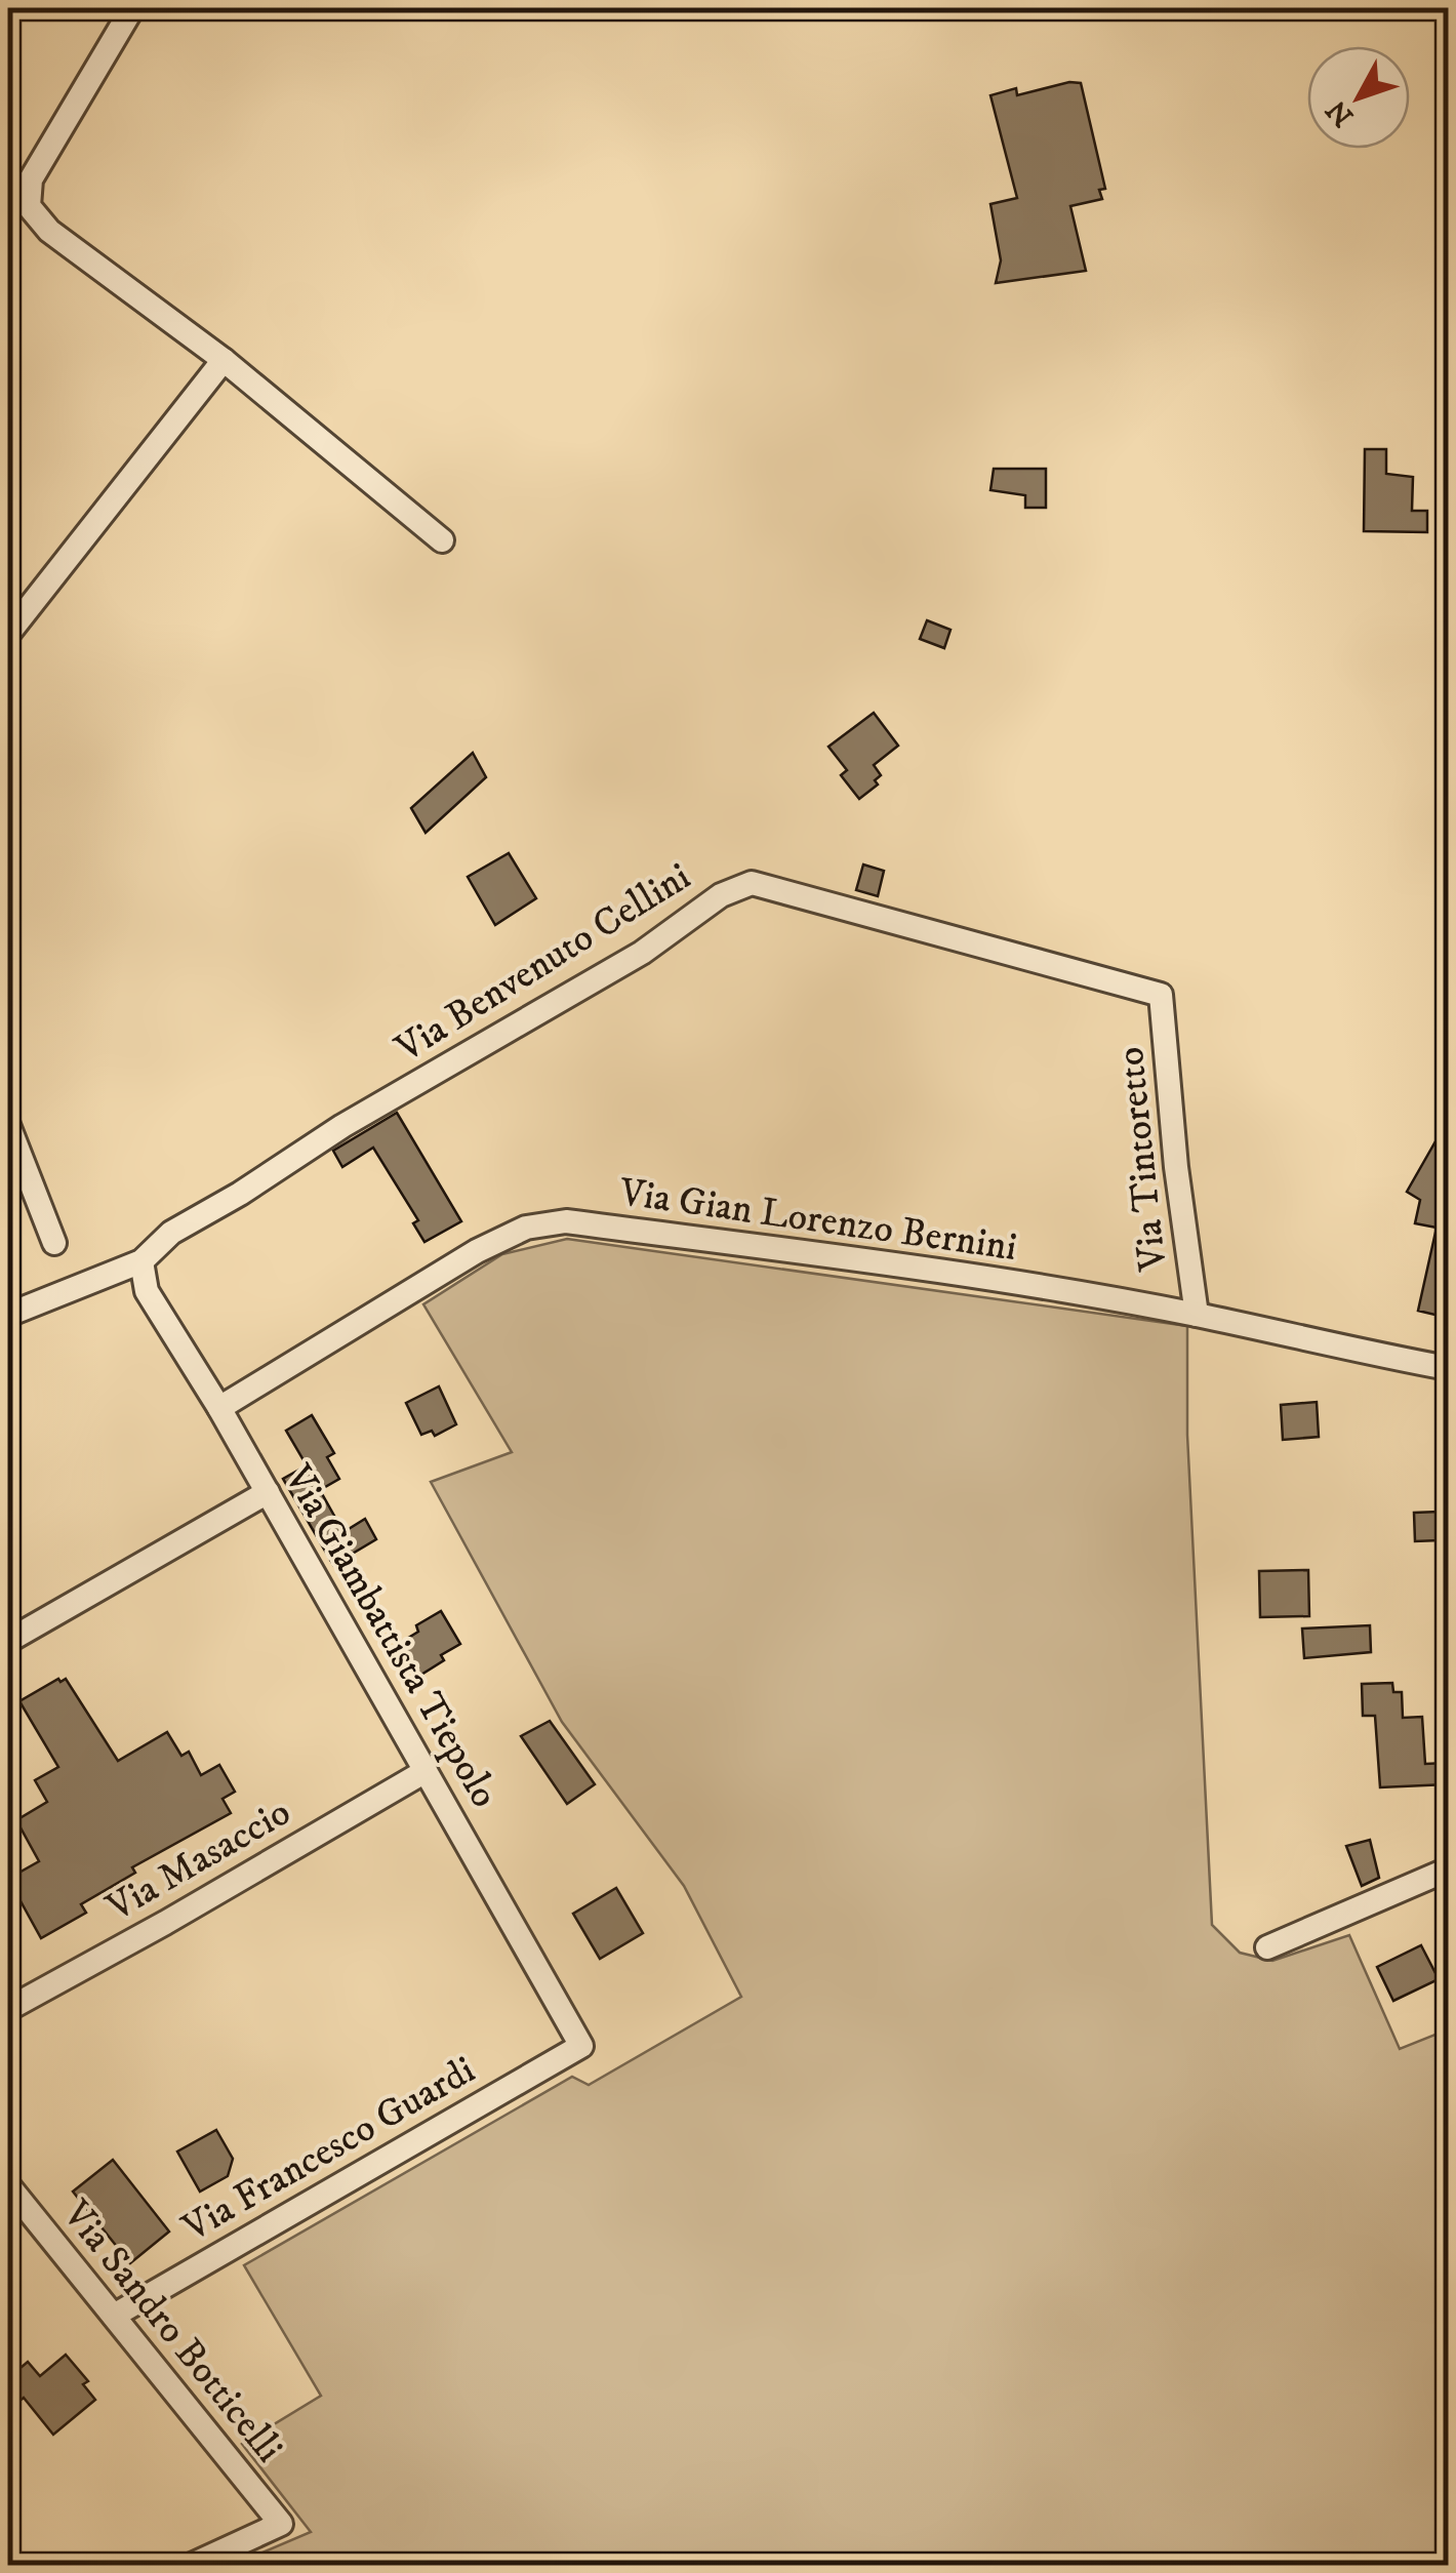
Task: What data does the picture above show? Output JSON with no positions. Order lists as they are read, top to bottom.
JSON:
{
  "streets": {
    "street": [
      "Via Benvenuto Cellini",
      "Via Tintoretto",
      "Via Gian Lorenzo Bernini",
      "Via Giambattista Tiepolo",
      "Via Masaccio",
      "Via Francesco Guardi",
      "Via Sandro Botticelli"
    ]
  },
  "crossings": [
    ["Via Benvenuto Cellini", "Via Tintoretto"],
    ["Via Benvenuto Cellini", "Via Giambattista Tiepolo"],
    ["Via Tintoretto", "Via Gian Lorenzo Bernini"],
    ["Via Gian Lorenzo Bernini", "Via Giambattista Tiepolo"],
    ["Via Giambattista Tiepolo", "Via Masaccio"],
    ["Via Giambattista Tiepolo", "Via Francesco Guardi"],
    ["Via Francesco Guardi", "Via Sandro Botticelli"]
  ],
  "north": "bottom left"
}
